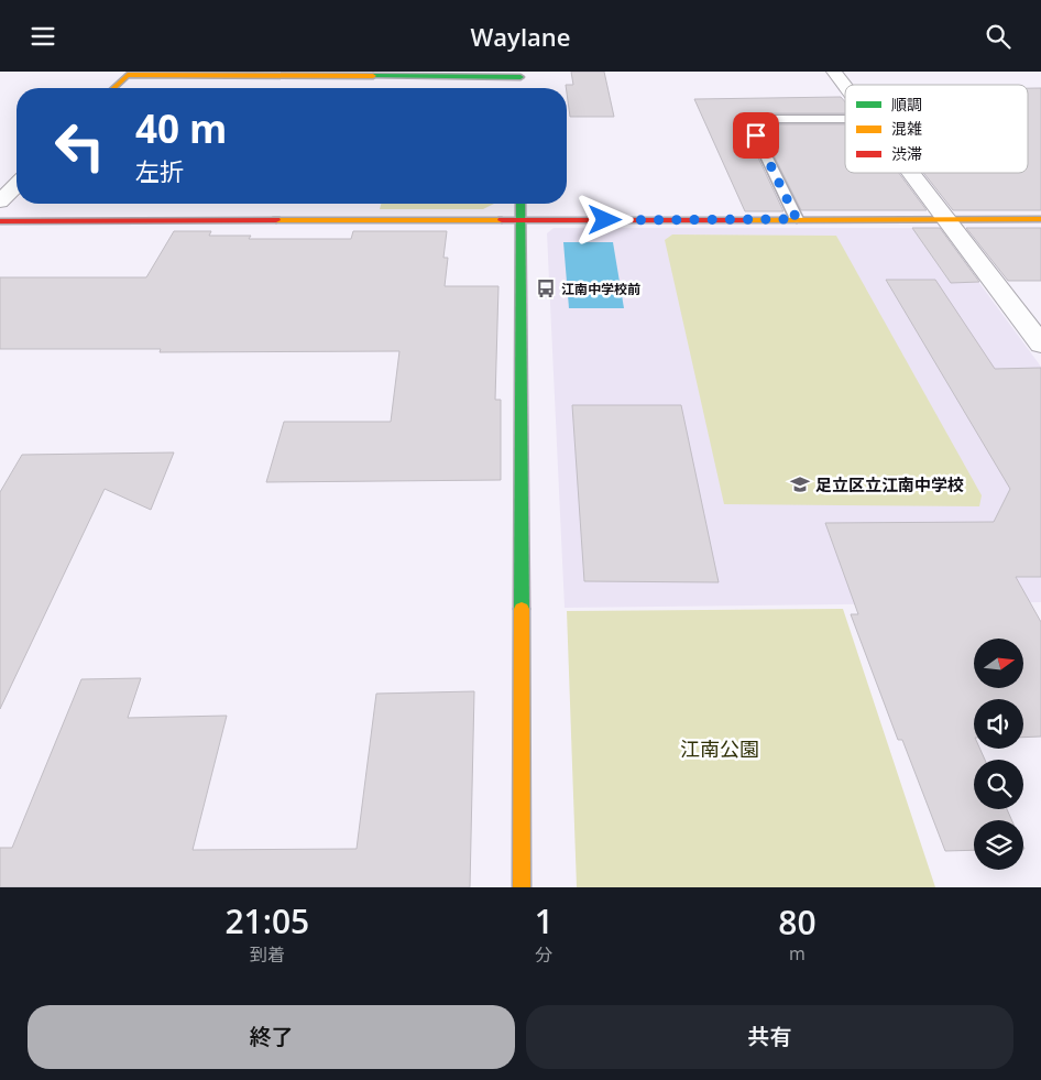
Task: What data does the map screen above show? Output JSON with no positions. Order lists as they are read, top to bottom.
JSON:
{
  "parks": ["江南公園"],
  "places": {
    "bus stop": ["江南中学校前"],
    "school or university": ["足立区立江南中学校"]
  },
  "legend": ["順調", "混雑", "渋滞"],
  "north": "right",
  "page": {
    "header": "Waylane",
    "turn": ["40 m", "左折"],
    "eta": [
      "21:05",
      "到着",
      "1",
      "分",
      "80",
      "m"
    ],
    "buttons": ["終了", "共有"]
  }
}
